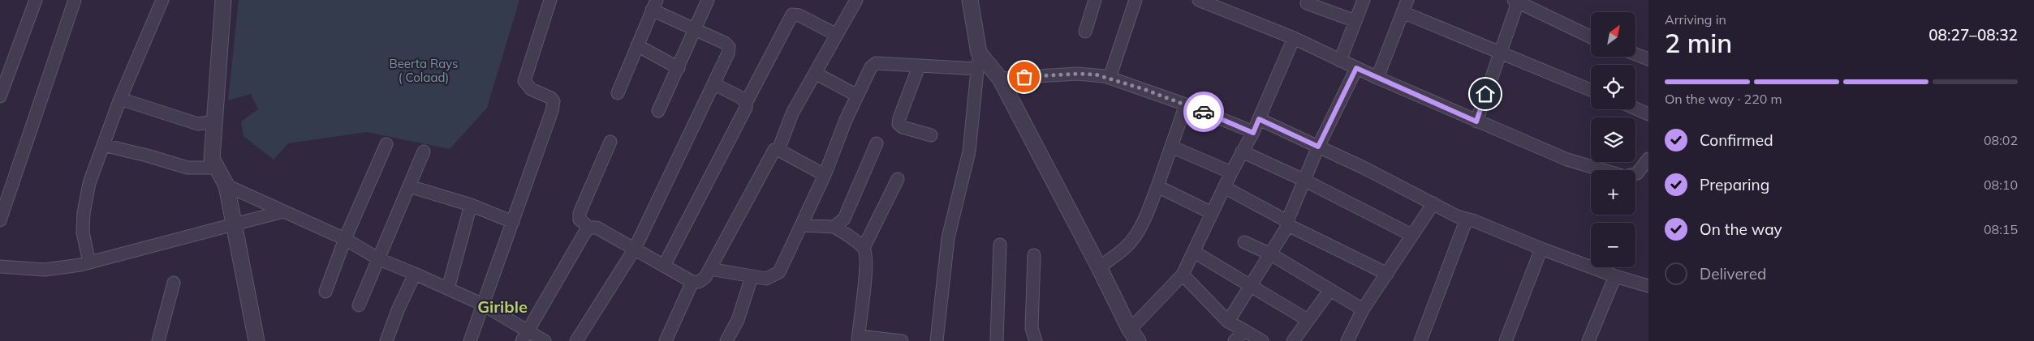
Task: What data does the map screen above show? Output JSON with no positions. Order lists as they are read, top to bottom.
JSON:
{
  "districts": ["Girible"],
  "parks": ["Beerta Rays ( Colaad)"],
  "north": "top right",
  "page": {
    "heading": ["2 min", "Arriving in", "08:27–08:32"],
    "map_buttons": ["+", "−"],
    "bar": "On the way · 220 m",
    "list": [
      ["Confirmed", "08:02"],
      ["Preparing", "08:10"],
      ["On the way", "08:15"],
      "Delivered"
    ]
  }
}
